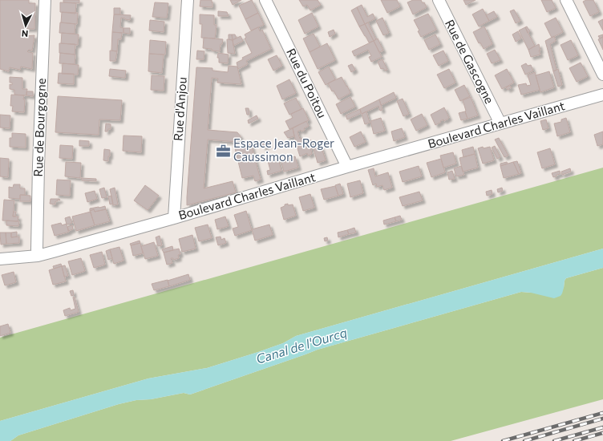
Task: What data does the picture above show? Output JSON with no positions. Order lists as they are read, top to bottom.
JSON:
{
  "streets": {
    "street": [
      "Rue de Gascogne",
      "Rue du Poitou",
      "Rue d'Anjou",
      "Boulevard Charles Vaillant",
      "Rue de Bourgogne"
    ]
  },
  "crossings": [
    ["Rue de Gascogne", "Boulevard Charles Vaillant"],
    ["Rue du Poitou", "Boulevard Charles Vaillant"],
    ["Rue d'Anjou", "Boulevard Charles Vaillant"],
    ["Boulevard Charles Vaillant", "Rue de Bourgogne"]
  ],
  "water": ["Canal de l'Ourcq"],
  "places": {
    "office": ["Espace Jean-Roger Caussimon"]
  },
  "north": "bottom"
}
